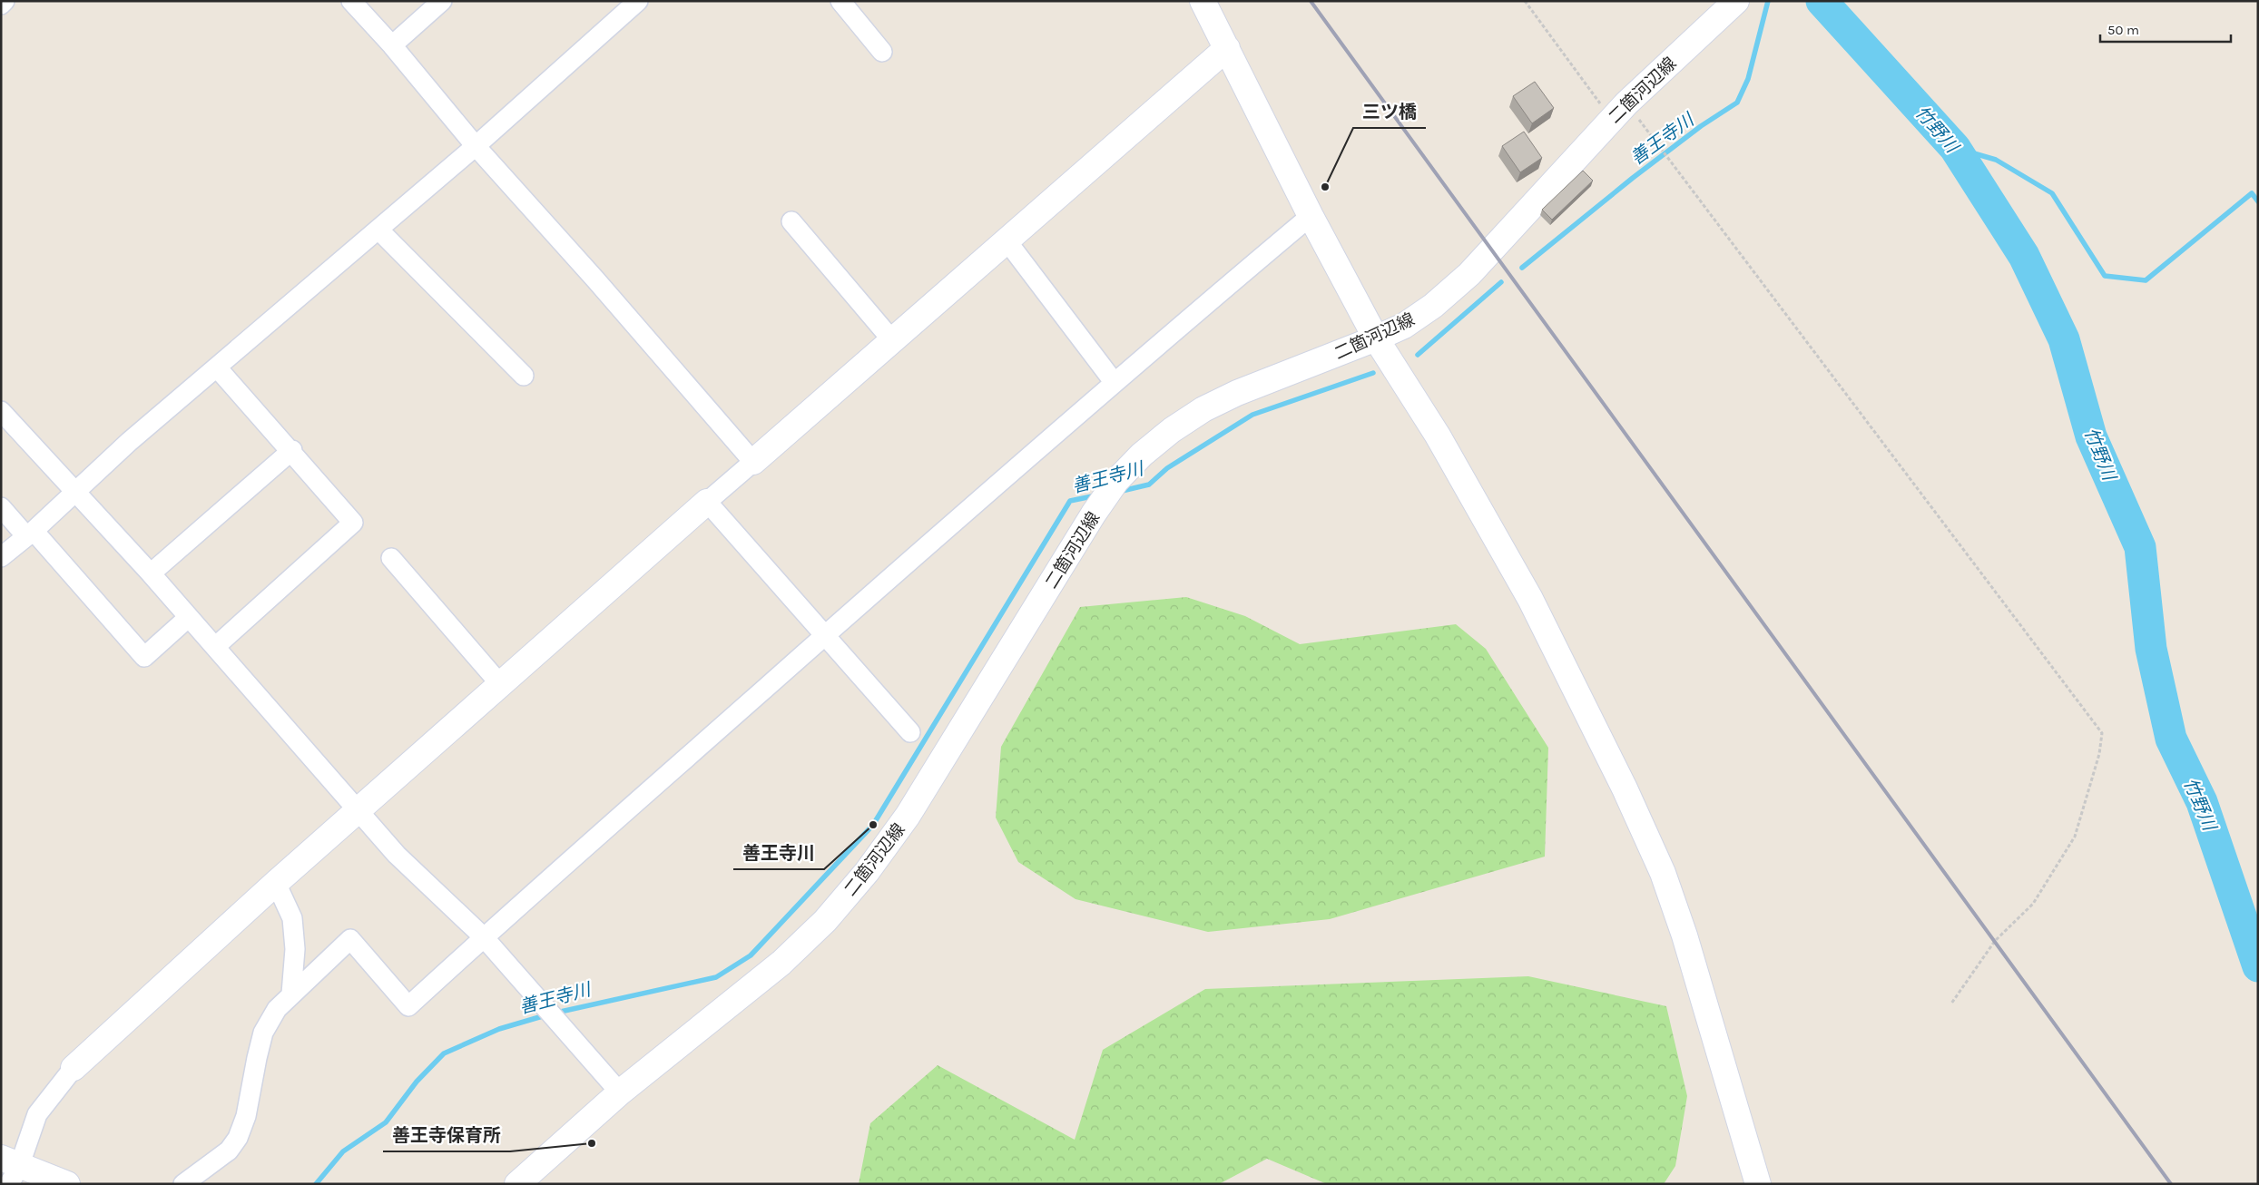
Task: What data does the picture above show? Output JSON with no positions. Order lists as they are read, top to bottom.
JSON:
{
  "streets": {
    "street": ["二箇河辺線"]
  },
  "water": ["竹野川", "善王寺川"],
  "places": ["三ツ橋", "善王寺川", "善王寺保育所"],
  "scale_bar": "50 m"
}
